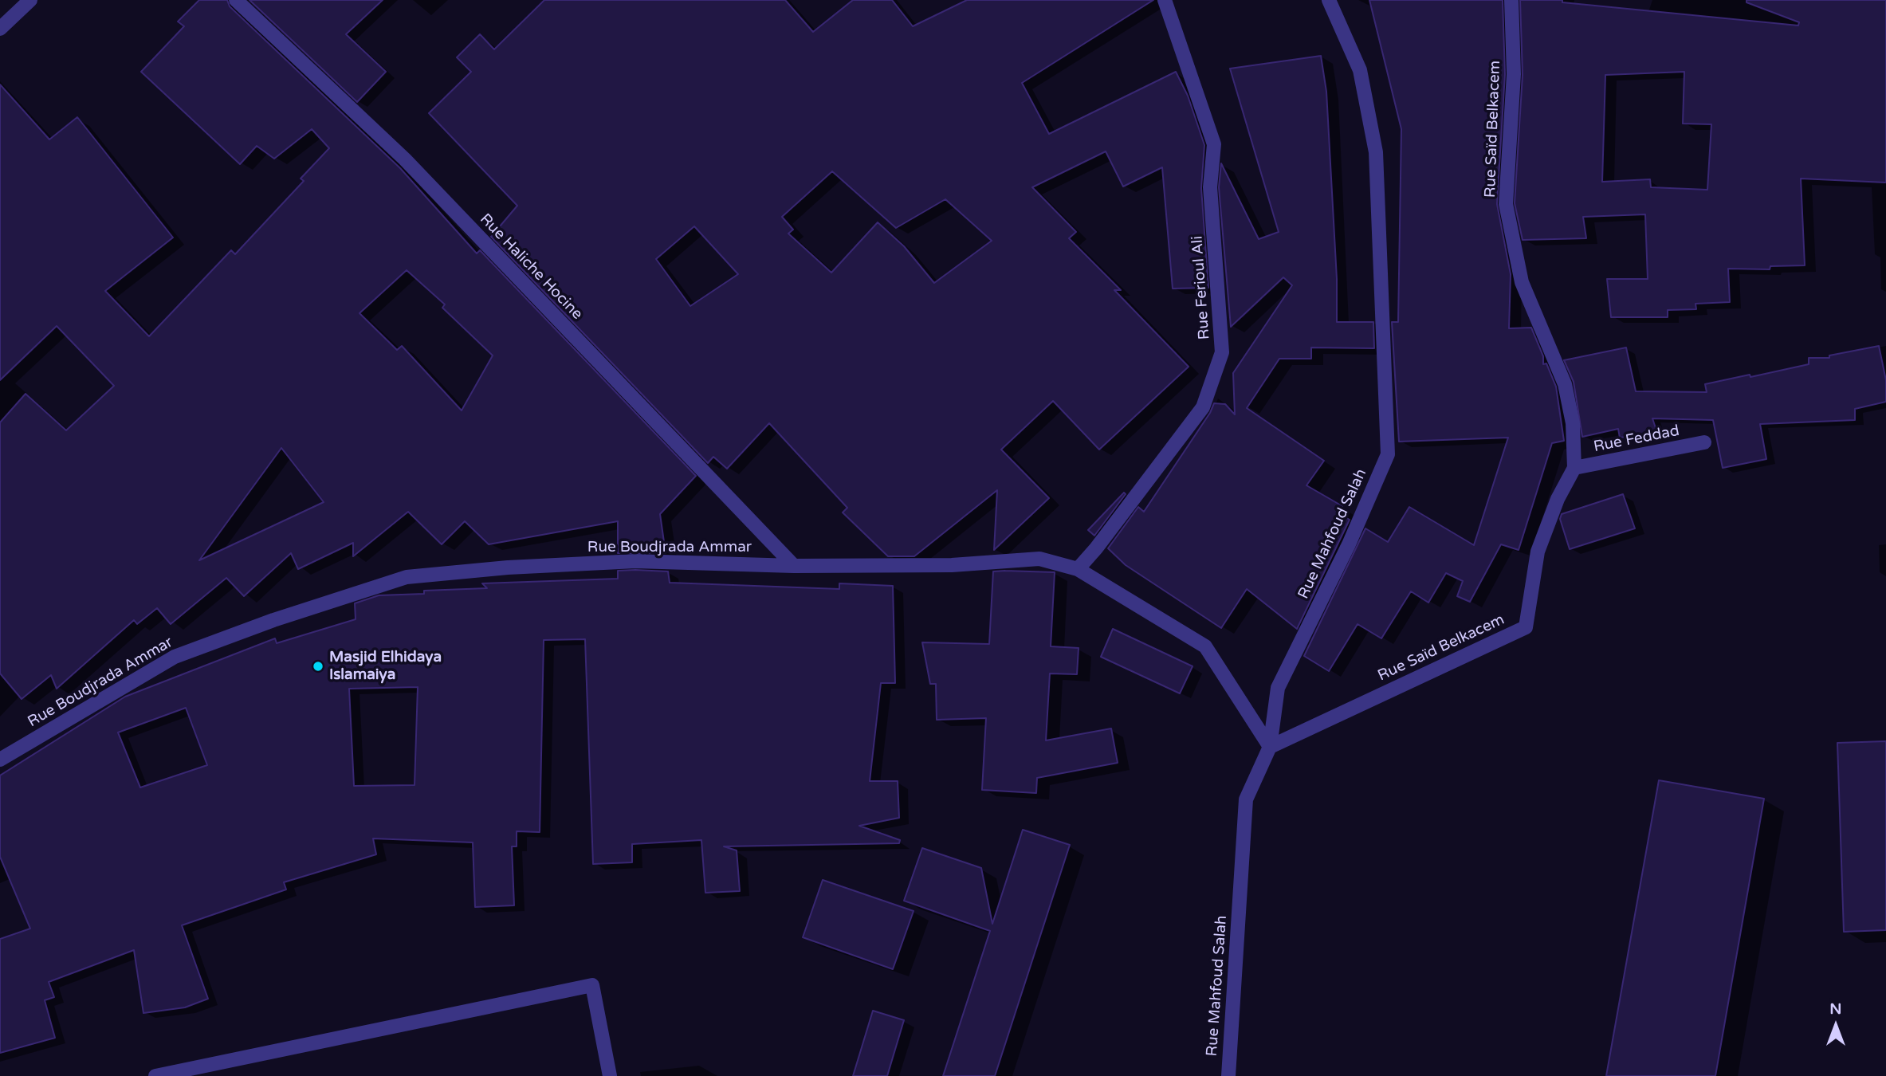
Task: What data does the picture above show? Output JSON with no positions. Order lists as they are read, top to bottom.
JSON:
{
  "streets": {
    "street": [
      "Rue Saïd Belkacem",
      "Rue Haliche Hocine",
      "Rue Ferioul Ali",
      "Rue Feddad",
      "Rue Mahfoud Salah",
      "Rue Boudjrada Ammar"
    ]
  },
  "crossings": [
    ["Rue Saïd Belkacem", "Rue Feddad"],
    ["Rue Saïd Belkacem", "Rue Mahfoud Salah"],
    ["Rue Saïd Belkacem", "Rue Boudjrada Ammar"],
    ["Rue Haliche Hocine", "Rue Boudjrada Ammar"],
    ["Rue Ferioul Ali", "Rue Boudjrada Ammar"],
    ["Rue Mahfoud Salah", "Rue Boudjrada Ammar"]
  ],
  "places": ["Masjid Elhidaya Islamaiya"],
  "north": "top"
}
